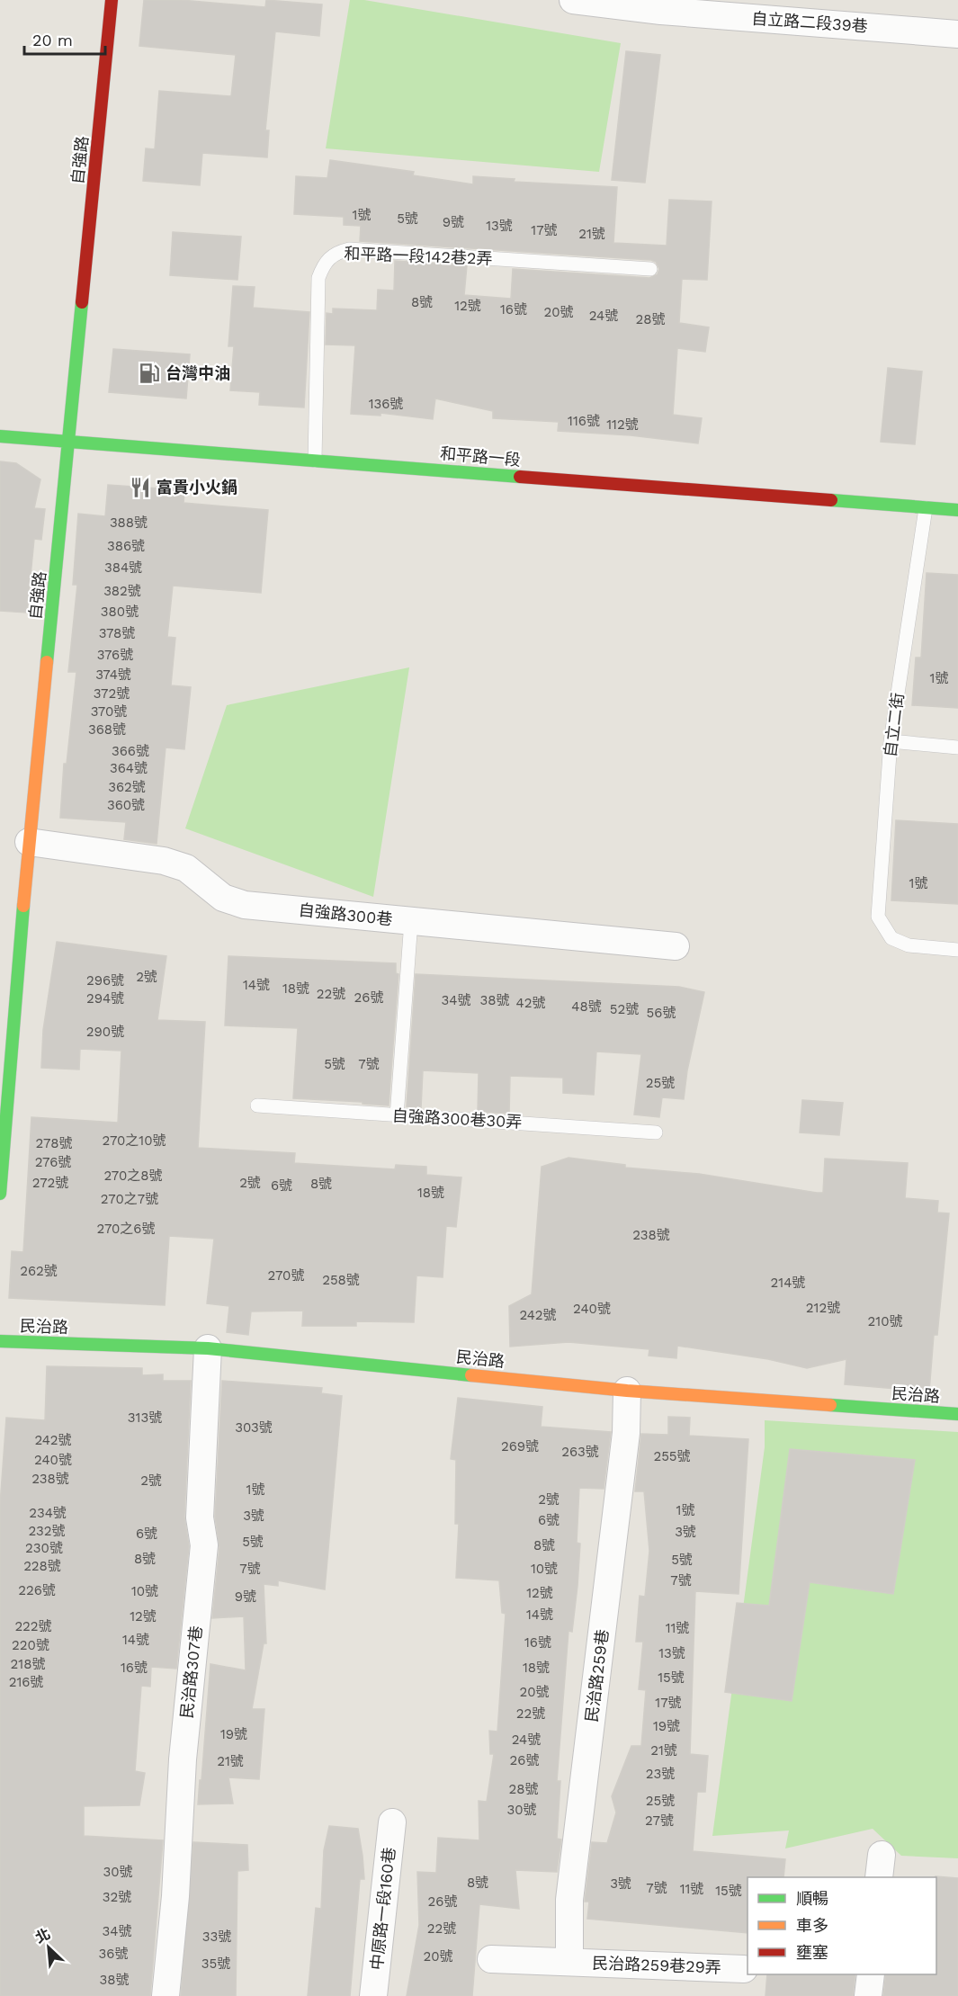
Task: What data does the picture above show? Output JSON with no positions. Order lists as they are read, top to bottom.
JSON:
{
  "streets": {
    "street": [
      "自立路二段39巷",
      "自強路",
      "和平路一段",
      "自強路300巷",
      "民治路",
      "民治路307巷",
      "民治路259巷",
      "中原路一段160巷",
      "民治路259巷29弄"
    ],
    "lane": ["和平路一段142巷2弄", "自立二街", "自強路300巷30弄"]
  },
  "crossings": [
    ["自強路", "和平路一段"],
    ["自強路", "自強路300巷"],
    ["和平路一段142巷2弄", "和平路一段"],
    ["和平路一段", "自立二街"],
    ["民治路", "民治路307巷"],
    ["民治路", "民治路259巷"],
    ["民治路259巷", "民治路259巷29弄"]
  ],
  "places": {
    "fuel station": ["台灣中油"],
    "restaurant": ["富貴小火鍋"]
  },
  "house_numbers": [
    "1號",
    "5號",
    "9號",
    "13號",
    "17號",
    "21號",
    "8號",
    "12號",
    "16號",
    "20號",
    "24號",
    "28號",
    "136號",
    "116號",
    "112號",
    "388號",
    "386號",
    "384號",
    "382號",
    "380號",
    "378號",
    "376號",
    "374號",
    "1號",
    "372號",
    "370號",
    "368號",
    "366號",
    "364號",
    "362號",
    "360號",
    "1號",
    "2號",
    "296號",
    "14號",
    "18號",
    "22號",
    "26號",
    "294號",
    "34號",
    "38號",
    "42號",
    "48號",
    "52號",
    "56號",
    "290號",
    "5號",
    "7號",
    "25號",
    "270之10號",
    "278號",
    "276號",
    "270之8號",
    "272號",
    "2號",
    "8號",
    "6號",
    "18號",
    "270之7號",
    "270之6號",
    "238號",
    "262號",
    "270號",
    "258號",
    "214號",
    "212號",
    "240號",
    "242號",
    "210號",
    "313號",
    "303號",
    "242號",
    "269號",
    "263號",
    "255號",
    "240號",
    "238號",
    "2號",
    "1號",
    "2號",
    "1號",
    "234號",
    "3號",
    "6號",
    "232號",
    "3號",
    "6號",
    "5號",
    "8號",
    "230號",
    "8號",
    "5號",
    "228號",
    "7號",
    "10號",
    "7號",
    "226號",
    "10號",
    "12號",
    "9號",
    "14號",
    "12號",
    "222號",
    "11號",
    "14號",
    "16號",
    "220號",
    "13號",
    "218號",
    "16號",
    "18號",
    "15號",
    "216號",
    "20號",
    "17號",
    "22號",
    "19號",
    "19號",
    "24號",
    "21號",
    "26號",
    "21號",
    "23號",
    "28號",
    "25號",
    "30號",
    "27號",
    "30號",
    "8號",
    "3號",
    "7號",
    "11號",
    "15號",
    "32號",
    "26號",
    "22號",
    "34號",
    "33號",
    "36號",
    "20號",
    "35號",
    "38號"
  ],
  "legend": ["順暢", "車多", "壅塞"],
  "scale_bar": "20 m",
  "north": "top left"
}
